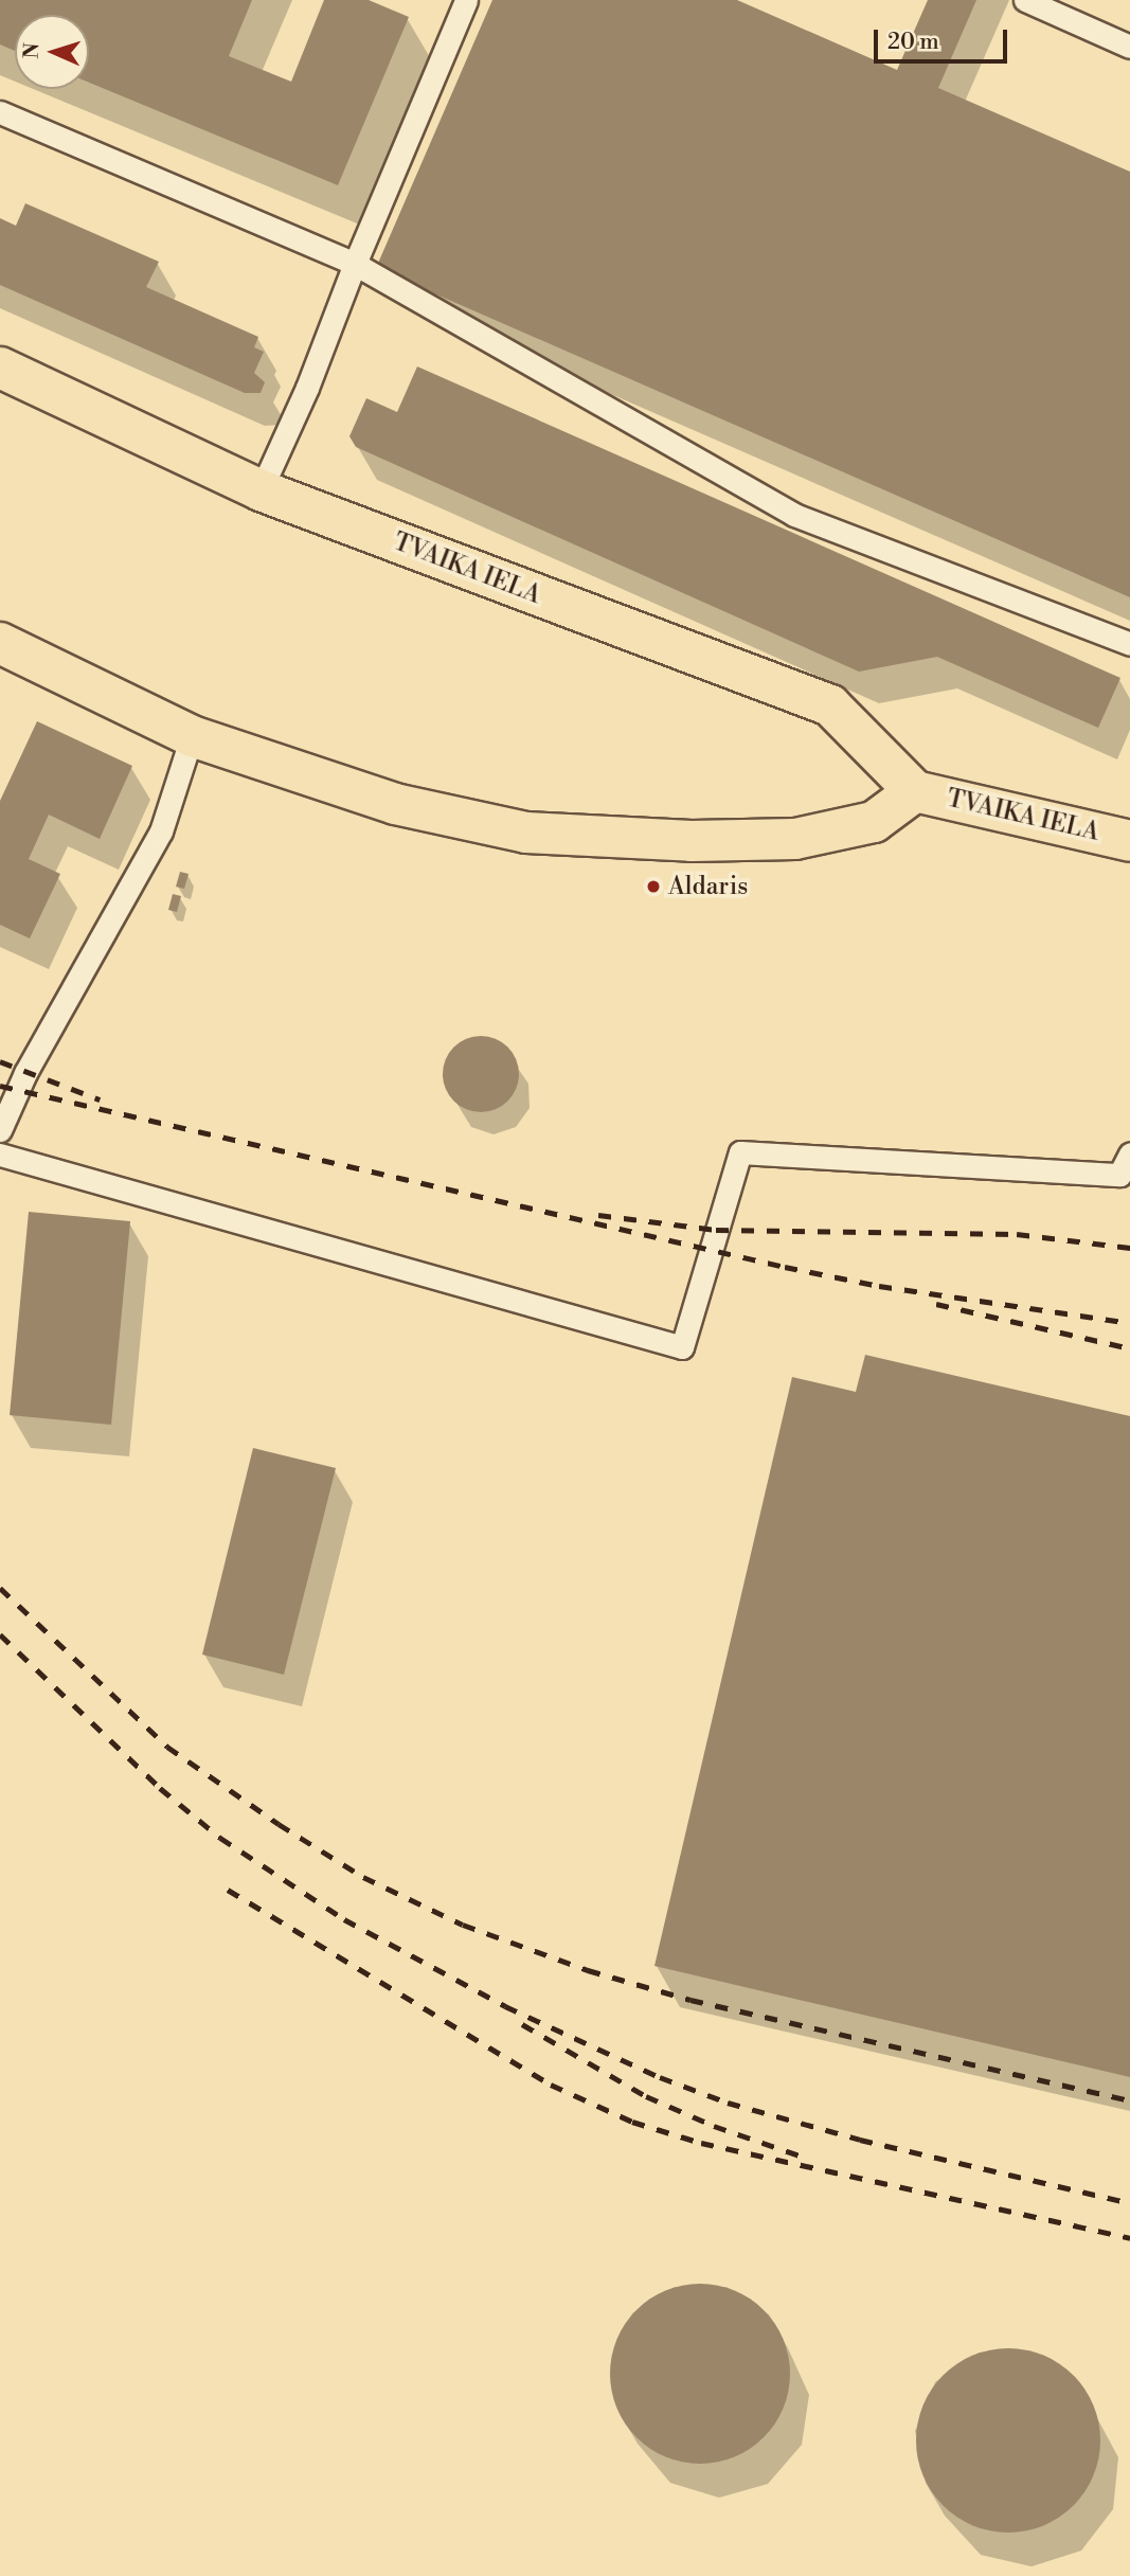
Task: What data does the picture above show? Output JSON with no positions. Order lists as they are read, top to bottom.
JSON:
{
  "streets": {
    "main road": ["TVAIKA IELA"]
  },
  "places": ["Aldaris"],
  "scale_bar": "20 m",
  "north": "left"
}
